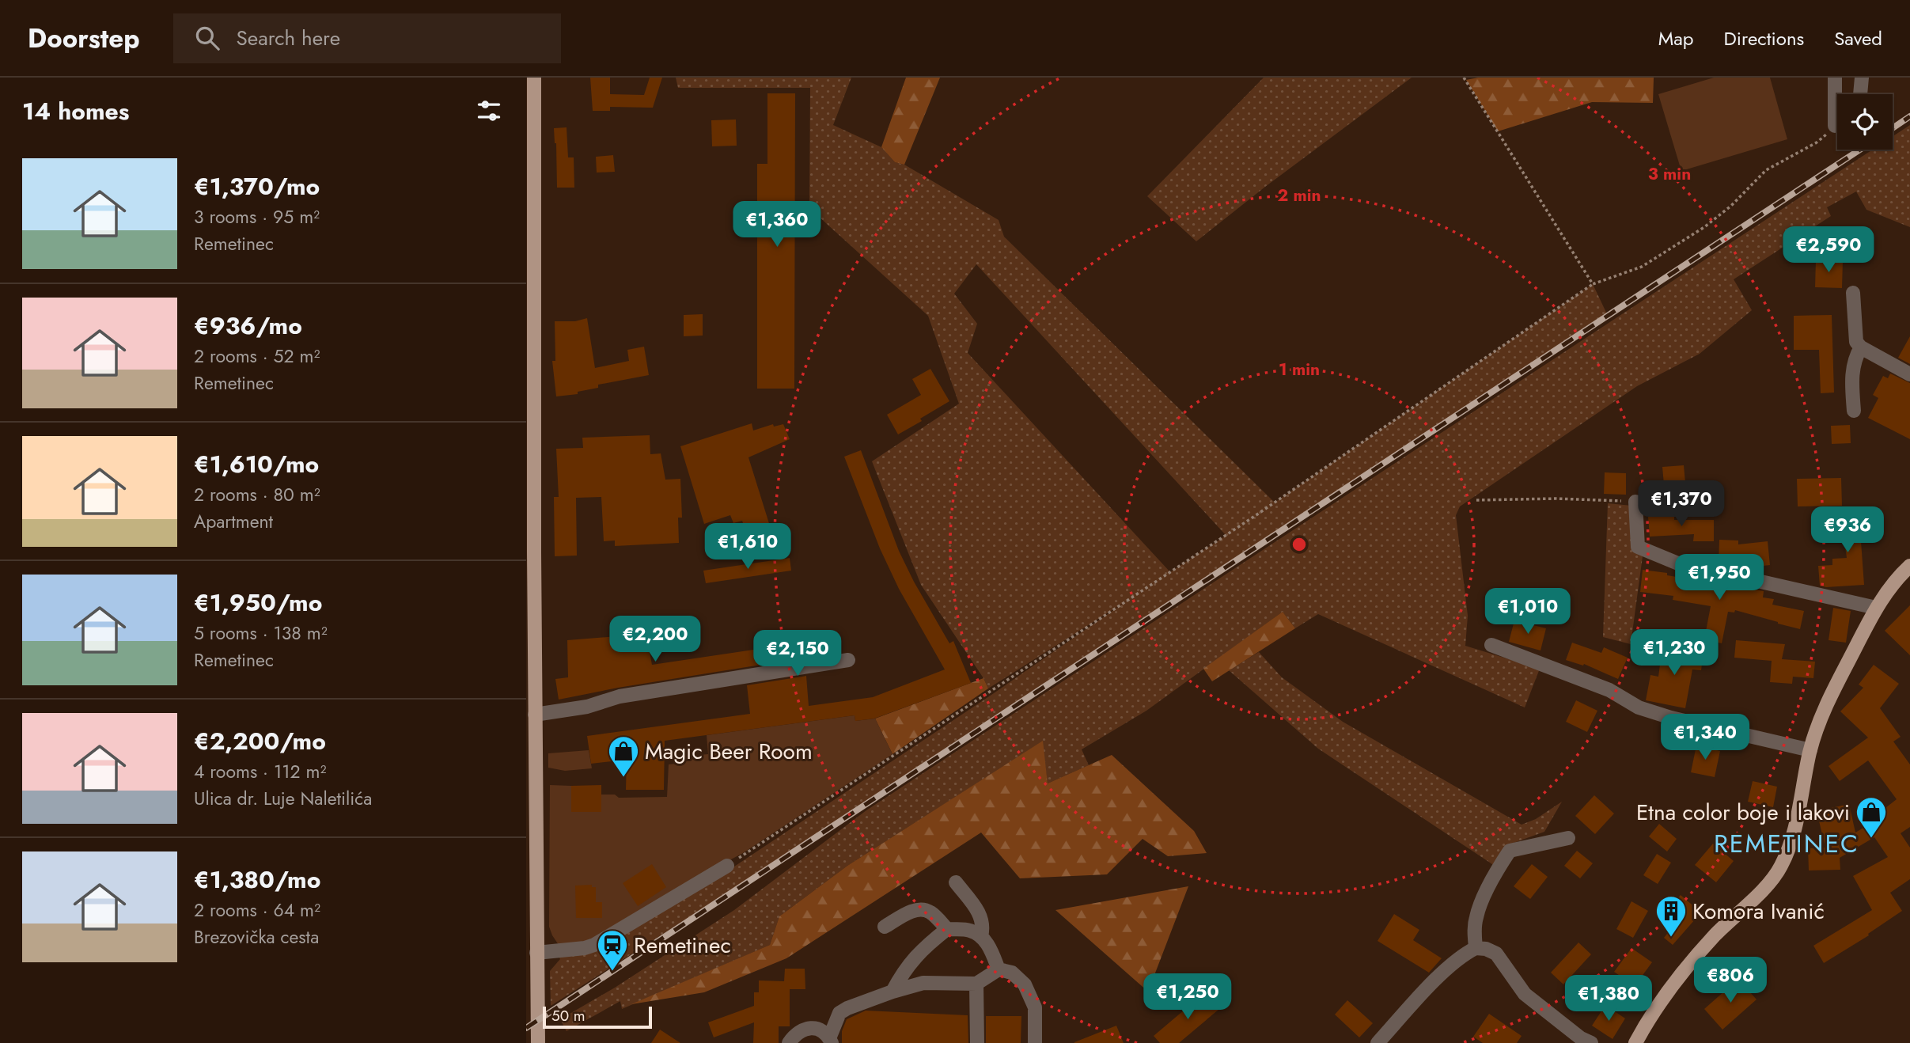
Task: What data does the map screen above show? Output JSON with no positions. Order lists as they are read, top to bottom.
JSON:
{
  "districts": ["REMETINEC"],
  "places": {
    "shop": ["Magic Beer Room", "Etna color boje i lakovi"],
    "building": ["Komora Ivanić"],
    "station": ["Remetinec"]
  },
  "scale_bar": "50 m",
  "page": {
    "header": "Doorstep",
    "search": "Search here",
    "nav": ["Map", "Directions", "Saved"],
    "heading": "14 homes",
    "list": [
      {
        "name": "€1,370/mo",
        "note": "3 rooms · 95 m² · Remetinec"
      },
      {
        "name": "€936/mo",
        "note": "2 rooms · 52 m² · Remetinec"
      },
      {
        "name": "€1,610/mo",
        "note": "2 rooms · 80 m² · Apartment"
      },
      {
        "name": "€1,950/mo",
        "note": "5 rooms · 138 m² · Remetinec"
      },
      {
        "name": "€2,200/mo",
        "note": "4 rooms · 112 m² · Ulica dr. Luje Naletilića"
      },
      {
        "name": "€1,380/mo",
        "note": "2 rooms · 64 m² · Brezovička cesta"
      }
    ],
    "price": [
      "€1,360",
      "€2,590",
      "€1,370",
      "€936",
      "€1,610",
      "€1,950",
      "€1,010",
      "€2,200",
      "€1,230",
      "€2,150",
      "€1,340",
      "€806",
      "€1,250",
      "€1,380"
    ],
    "scale": "50 m"
  },
  "rings": ["3 min", "2 min", "1 min"]
}
